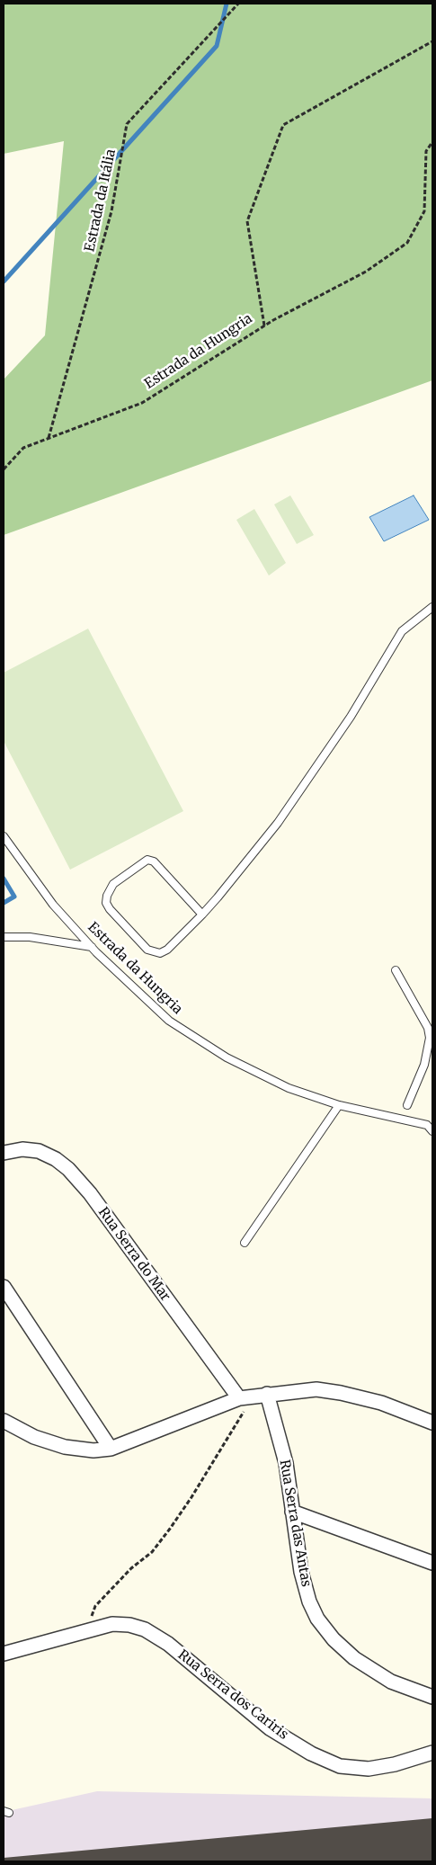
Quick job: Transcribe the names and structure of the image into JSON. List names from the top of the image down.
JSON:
{
  "streets": {
    "street": ["Rua Serra do Mar", "Rua Serra das Antas", "Rua Serra dos Cariris"],
    "lane": ["Estrada da Hungria"],
    "path": ["Estrada da Itália"]
  },
  "crossings": [
    ["Estrada da Itália", "Estrada da Hungria"]
  ]
}
